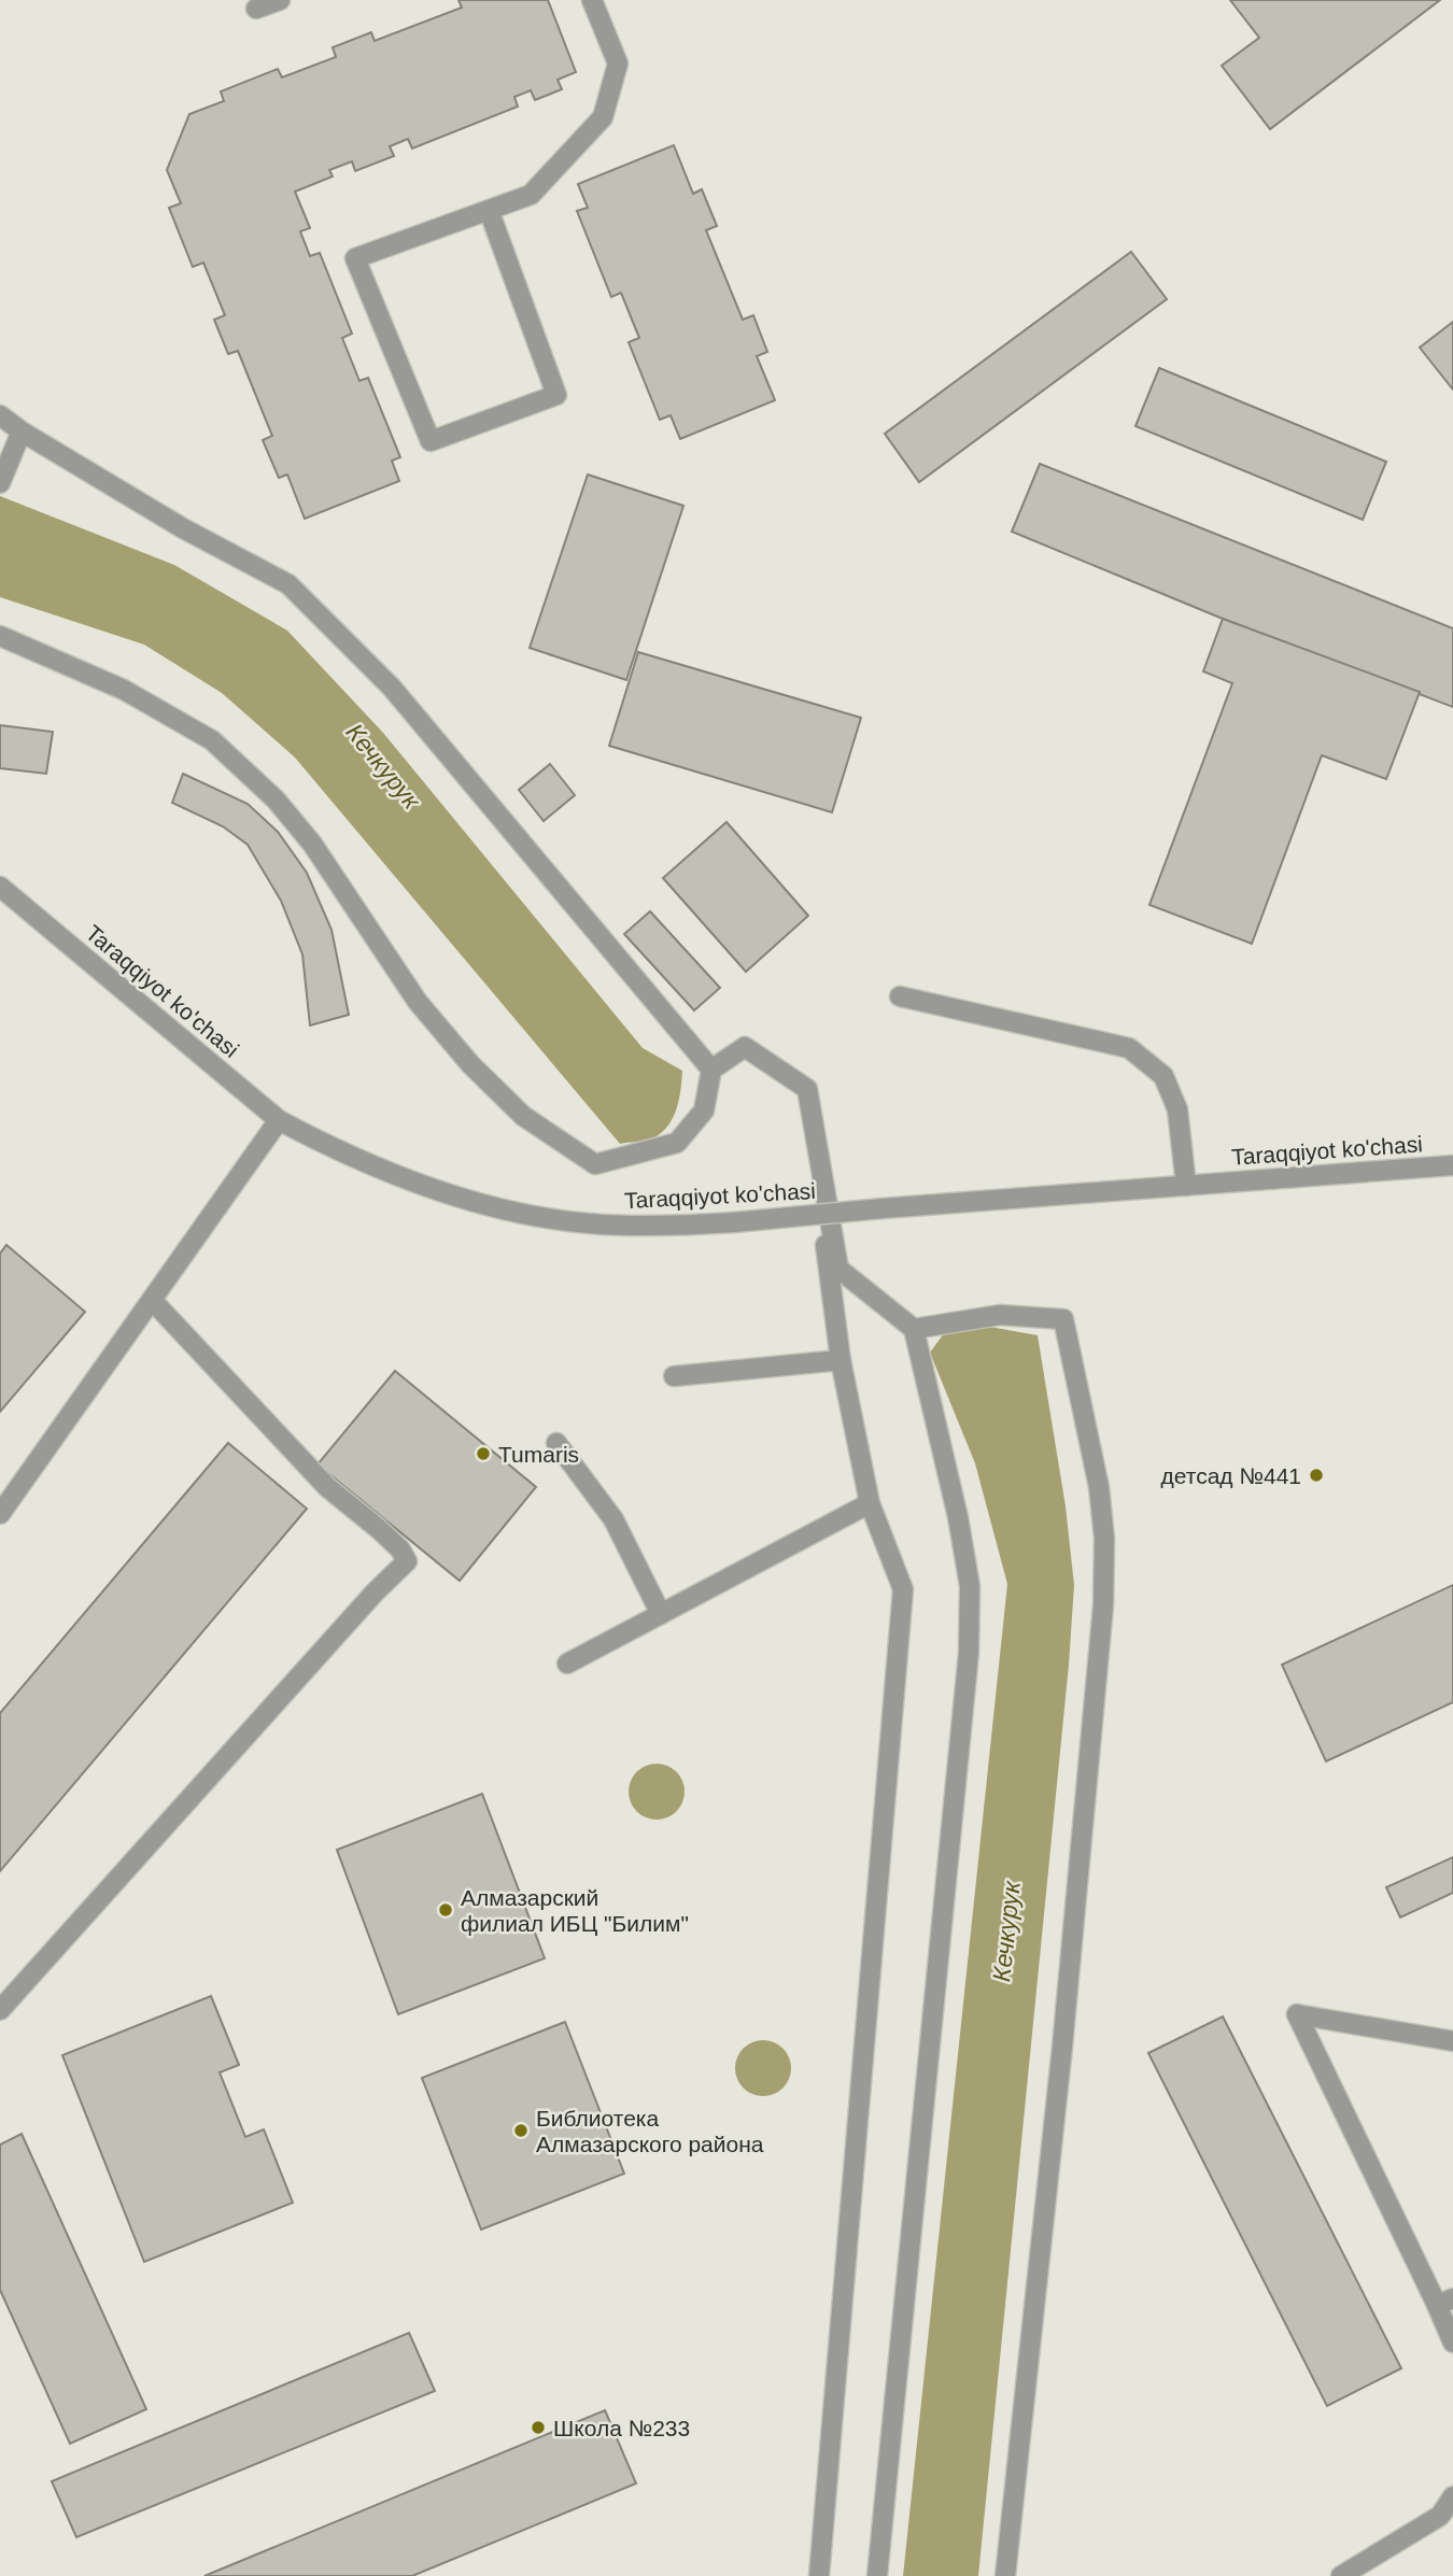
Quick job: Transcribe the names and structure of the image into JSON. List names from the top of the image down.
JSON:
{
  "streets": {
    "street": ["Taraqqiyot ko'chasi"]
  },
  "water": ["Кечкурук"],
  "places": [
    "Tumaris",
    "детсад №441",
    "Алмазарский филиал ИБЦ \"Билим\"",
    "Библиотека Алмазарского района",
    "Школа №233"
  ]
}
